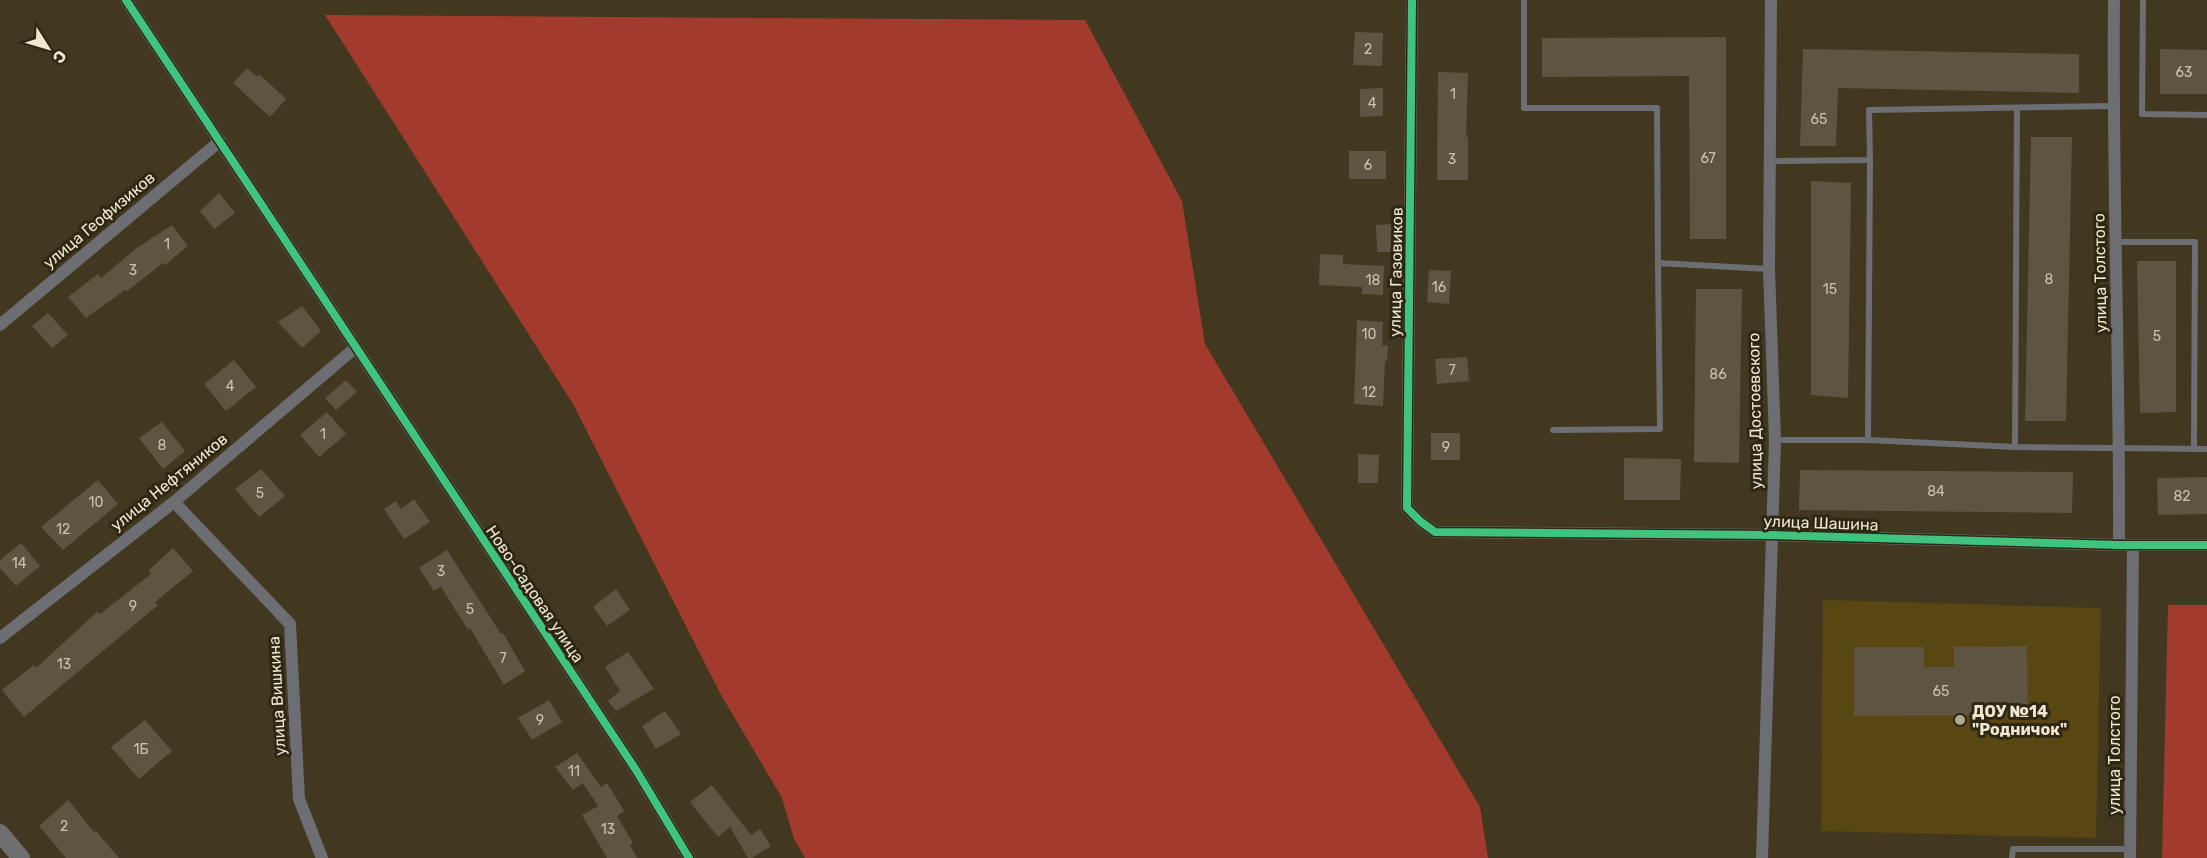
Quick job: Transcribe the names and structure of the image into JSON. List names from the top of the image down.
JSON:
{
  "streets": {
    "street": [
      "улица Геофизиков",
      "улица Газовиков",
      "улица Толстого",
      "улица Достоевского",
      "улица Нефтяников",
      "улица Шашина",
      "Ново-Садовая улица",
      "улица Вишкина"
    ]
  },
  "crossings": [
    ["улица Геофизиков", "Ново-Садовая улица"],
    ["улица Газовиков", "улица Шашина"],
    ["улица Толстого", "улица Шашина"],
    ["улица Достоевского", "улица Шашина"],
    ["улица Нефтяников", "Ново-Садовая улица"],
    ["улица Нефтяников", "улица Вишкина"]
  ],
  "places": ["ДОУ №14 \"Родничок\""],
  "house_numbers": [
    "2",
    "63",
    "1",
    "4",
    "65",
    "67",
    "3",
    "6",
    "1",
    "3",
    "8",
    "18",
    "16",
    "15",
    "10",
    "5",
    "7",
    "86",
    "4",
    "12",
    "1",
    "8",
    "9",
    "84",
    "5",
    "82",
    "10",
    "12",
    "14",
    "3",
    "9",
    "5",
    "7",
    "13",
    "65",
    "9",
    "1Б",
    "11",
    "2",
    "13"
  ],
  "north": "bottom right"
}
